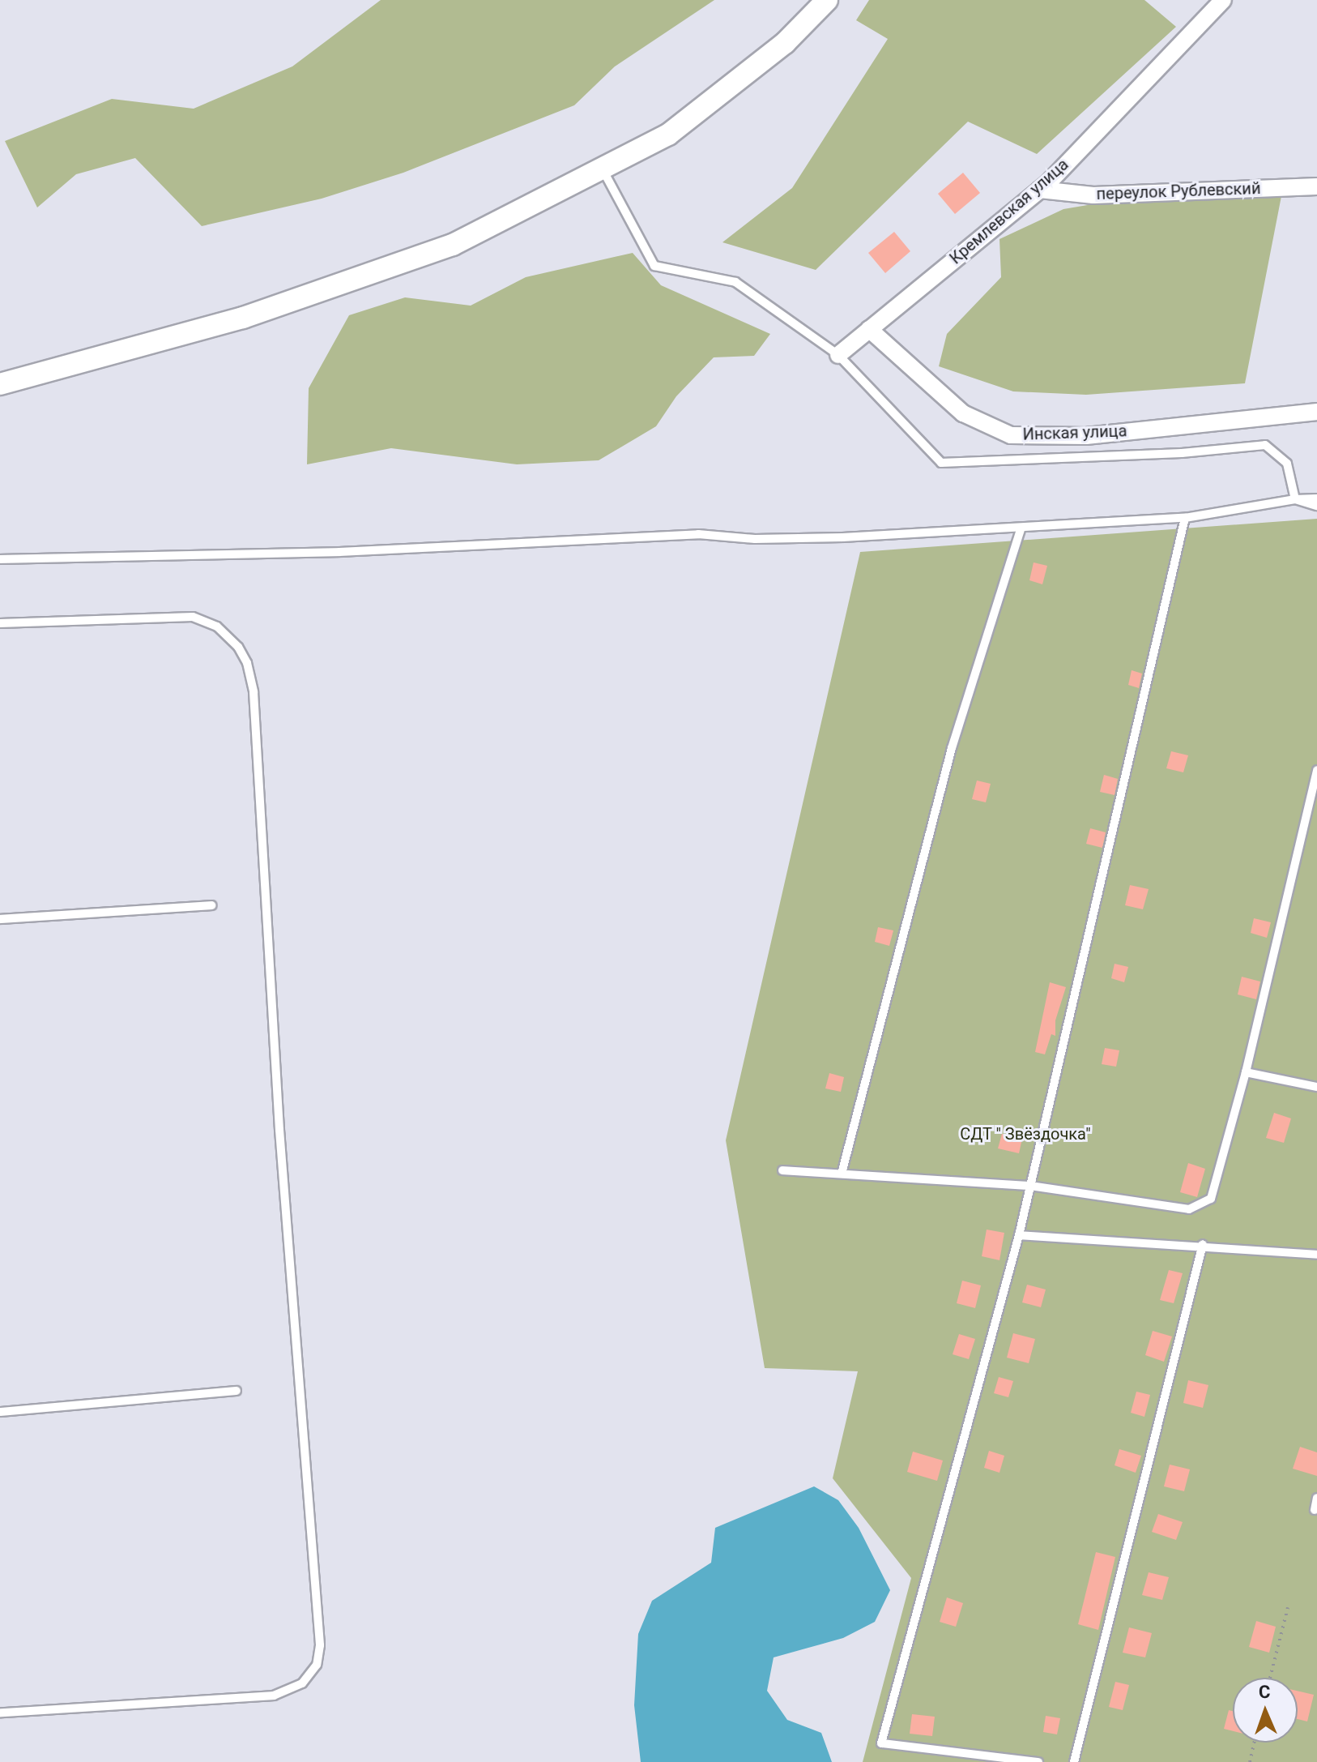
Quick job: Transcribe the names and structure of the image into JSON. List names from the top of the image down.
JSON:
{
  "streets": {
    "street": ["переулок Рублевский", "Кремлевская улица", "Инская улица"]
  },
  "crossings": [
    ["переулок Рублевский", "Кремлевская улица"],
    ["Кремлевская улица", "Инская улица"]
  ],
  "parks": ["СДТ \" Звёздочка\""],
  "north": "top"
}
